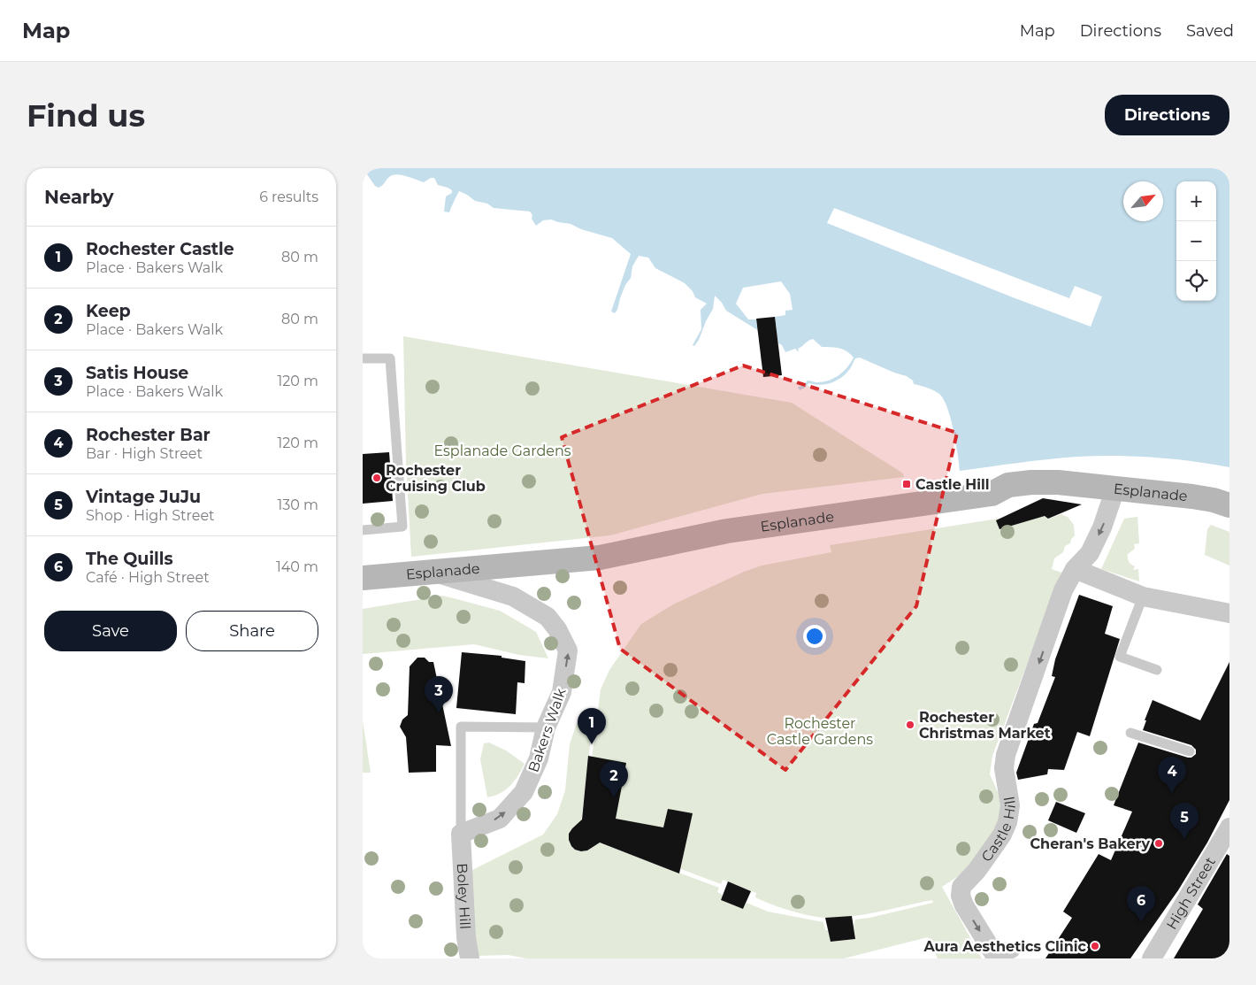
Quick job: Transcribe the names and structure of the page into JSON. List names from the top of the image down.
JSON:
{
  "streets": {
    "street": [
      "Esplanade",
      "Bakers Walk",
      "Castle Hill",
      "High Street",
      "Boley Hill"
    ]
  },
  "crossings": [
    ["Esplanade", "Bakers Walk"],
    ["Esplanade", "Castle Hill"],
    ["Bakers Walk", "Boley Hill"]
  ],
  "one_way": ["Castle Hill"],
  "parks": ["Esplanade Gardens", "Rochester Castle Gardens"],
  "places": {
    "other": [
      "Rochester Cruising Club",
      "Rochester Christmas Market",
      "Cheran's Bakery",
      "Aura Aesthetics Clinic"
    ],
    "transit": ["Castle Hill"]
  },
  "north": "top right",
  "page": {
    "header": "Map",
    "nav": ["Map", "Directions", "Saved"],
    "buttons": [
      "Directions",
      ["Save", "Share"]
    ],
    "title": "Find us",
    "heading": ["Nearby", "6 results"],
    "map_buttons": ["+", "−"],
    "list": [
      {
        "mark": "1",
        "name": "Rochester Castle",
        "note": "Place · Bakers Walk",
        "value": "80 m"
      },
      {
        "mark": "2",
        "name": "Keep",
        "note": "Place · Bakers Walk",
        "value": "80 m"
      },
      {
        "mark": "3",
        "name": "Satis House",
        "note": "Place · Bakers Walk",
        "value": "120 m"
      },
      {
        "mark": "4",
        "name": "Rochester Bar",
        "note": "Bar · High Street",
        "value": "120 m"
      },
      {
        "mark": "5",
        "name": "Vintage JuJu",
        "note": "Shop · High Street",
        "value": "130 m"
      },
      {
        "mark": "6",
        "name": "The Quills",
        "note": "Café · High Street",
        "value": "140 m"
      }
    ],
    "pins": [
      "3",
      "1",
      "4",
      "2",
      "5",
      "6"
    ]
  }
}
